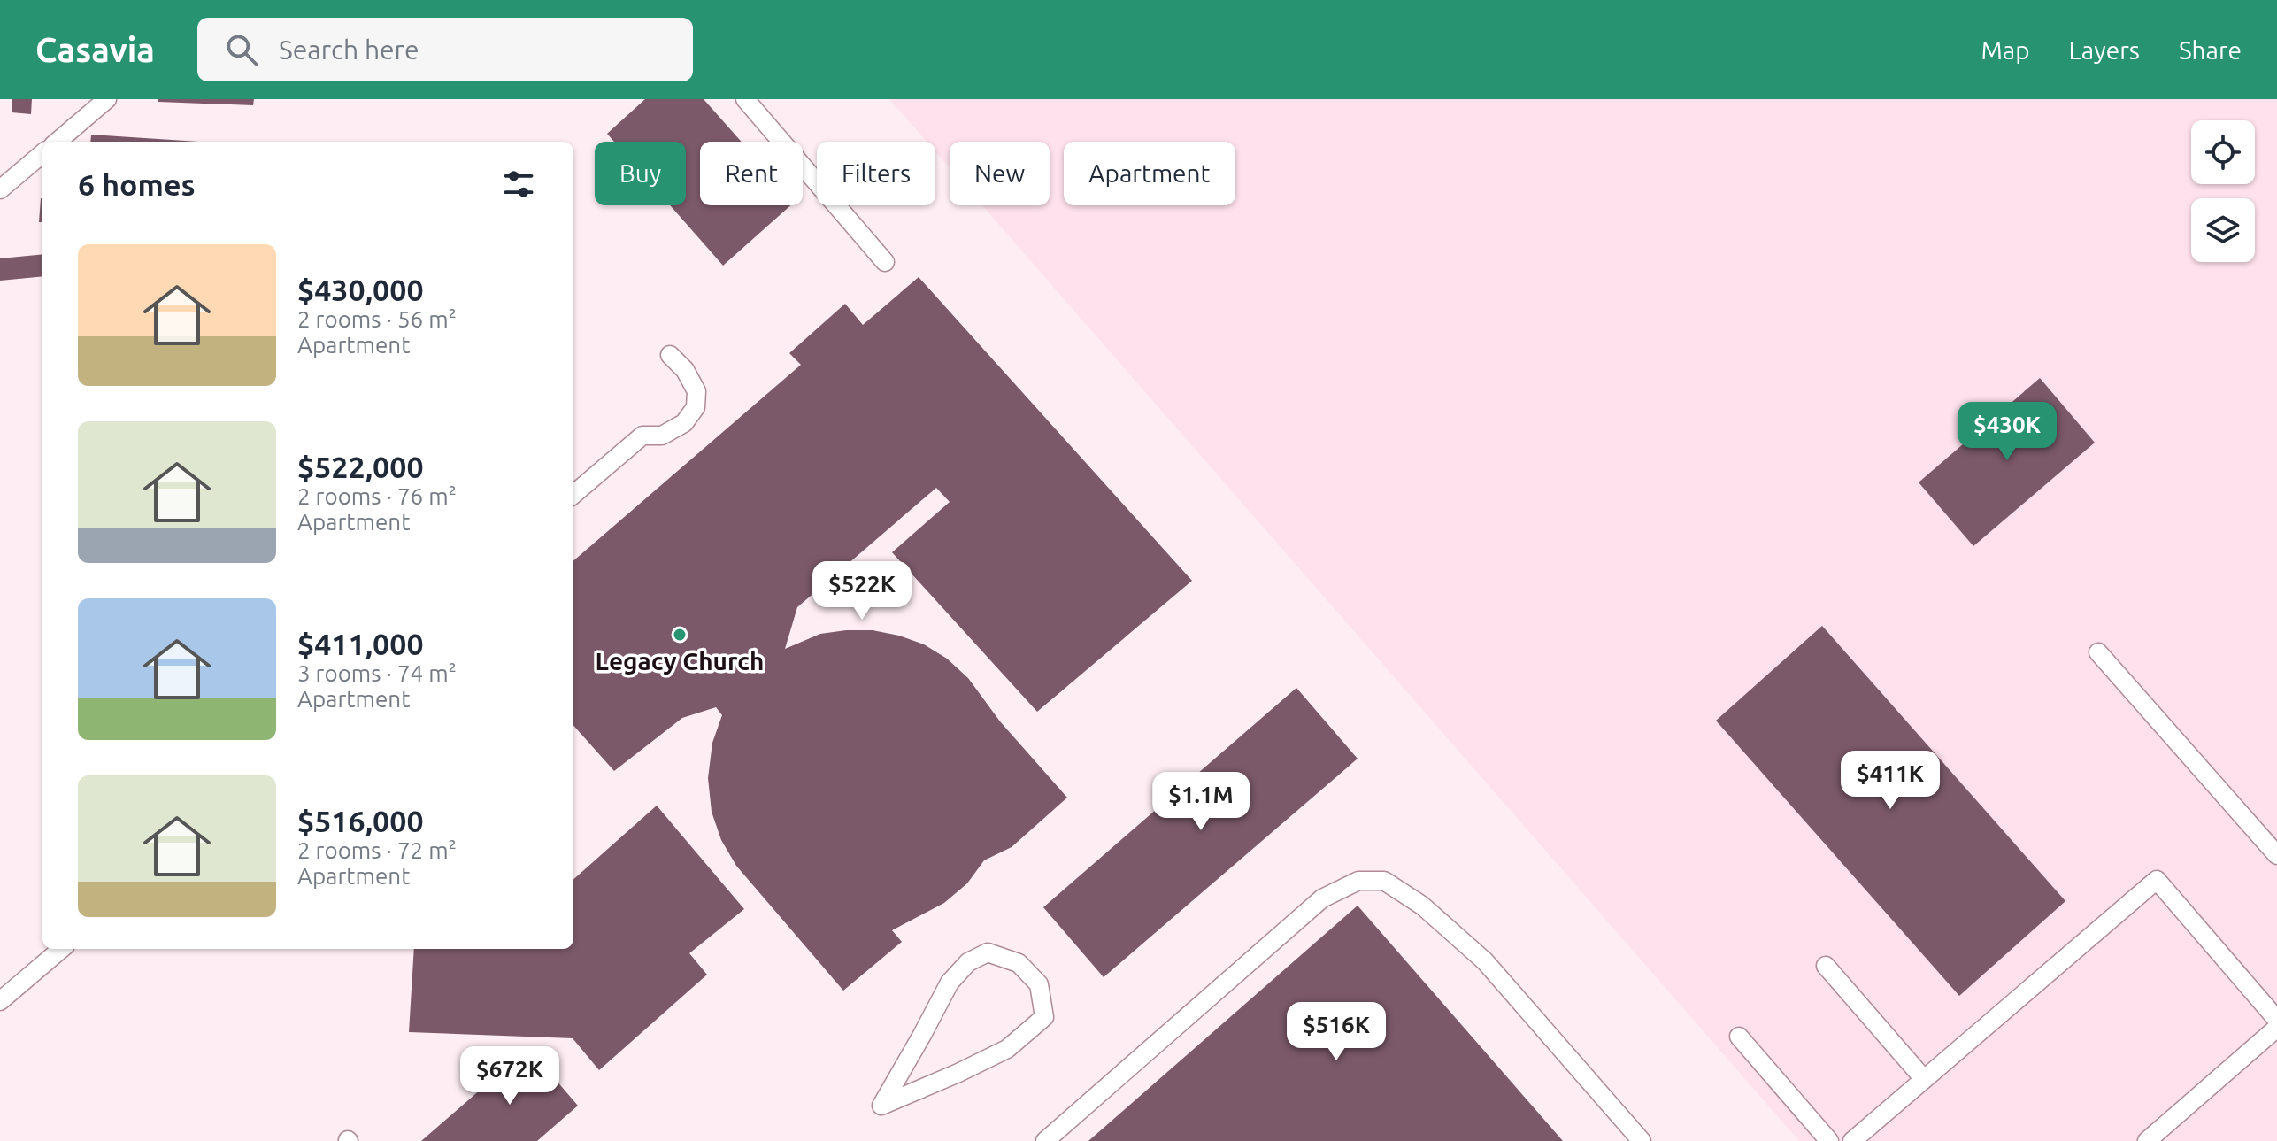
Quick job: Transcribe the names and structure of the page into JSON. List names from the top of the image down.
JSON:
{
  "places": ["Legacy Church"],
  "page": {
    "header": "Casavia",
    "search": "Search here",
    "nav": ["Map", "Layers", "Share"],
    "chip": [
      "Buy",
      "Rent",
      "Filters",
      "New",
      "Apartment"
    ],
    "heading": "6 homes",
    "list": [
      {
        "name": "$430,000",
        "note": "2 rooms · 56 m² · Apartment"
      },
      {
        "name": "$522,000",
        "note": "2 rooms · 76 m² · Apartment"
      },
      {
        "name": "$411,000",
        "note": "3 rooms · 74 m² · Apartment"
      },
      {
        "name": "$516,000",
        "note": "2 rooms · 72 m² · Apartment"
      }
    ],
    "price": [
      "$430K",
      "$522K",
      "$411K",
      "$1.1M",
      "$516K",
      "$672K"
    ]
  }
}
